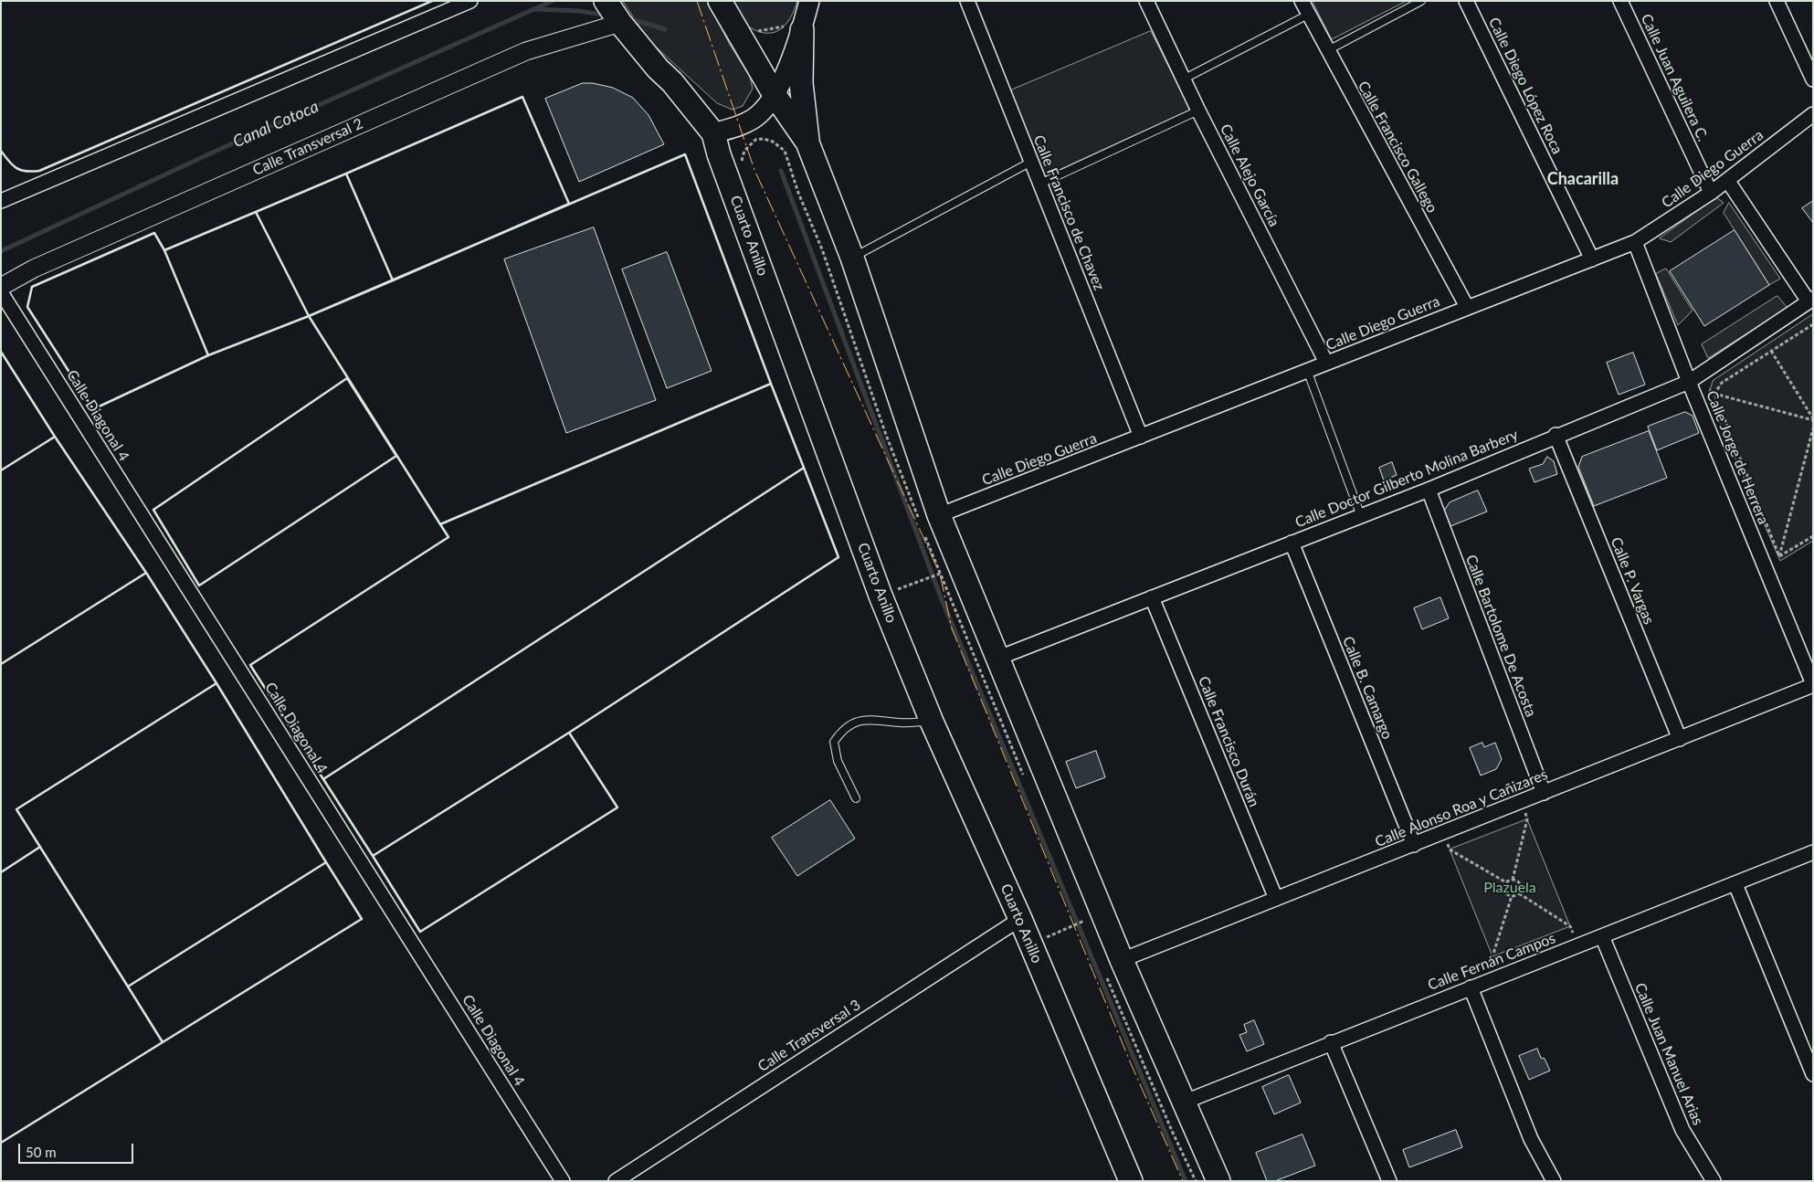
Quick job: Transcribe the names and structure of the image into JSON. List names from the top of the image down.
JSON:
{
  "streets": {
    "highway": ["Cuarto Anillo"],
    "street": [
      "Calle Juan Aguilera C.",
      "Calle Diego López Roca",
      "Calle Transversal 2",
      "Calle Francisco Gallego",
      "Calle Diego Guerra",
      "Calle Alejo García",
      "Calle Francisco de Chavez",
      "Calle Diagonal 4",
      "Calle Jorge de Herrera",
      "Calle Doctor Gilberto Molina Barbery",
      "Calle P. Vargas",
      "Calle Bartolome De Acosta",
      "Calle B. Camargo",
      "Calle Francisco Durán",
      "Calle Alonso Roa y Cañizares",
      "Calle Fernán Campos",
      "Calle Transversal 3",
      "Calle Juan Manuel Arias"
    ]
  },
  "crossings": [
    ["Calle Juan Aguilera C.", "Calle Diego Guerra"],
    ["Calle Diego López Roca", "Calle Diego Guerra"],
    ["Calle Transversal 2", "Cuarto Anillo"],
    ["Calle Francisco Gallego", "Calle Diego Guerra"],
    ["Calle Diego Guerra", "Calle Alejo García"],
    ["Calle Diego Guerra", "Calle Francisco de Chavez"],
    ["Calle Diego Guerra", "Calle Jorge de Herrera"],
    ["Cuarto Anillo", "Calle Transversal 3"],
    ["Calle Jorge de Herrera", "Calle Doctor Gilberto Molina Barbery"],
    ["Calle Jorge de Herrera", "Calle Alonso Roa y Cañizares"],
    ["Calle Doctor Gilberto Molina Barbery", "Calle P. Vargas"],
    ["Calle Doctor Gilberto Molina Barbery", "Calle Bartolome De Acosta"],
    ["Calle Doctor Gilberto Molina Barbery", "Calle B. Camargo"],
    ["Calle Doctor Gilberto Molina Barbery", "Calle Francisco Durán"],
    ["Calle P. Vargas", "Calle Alonso Roa y Cañizares"],
    ["Calle Bartolome De Acosta", "Calle Alonso Roa y Cañizares"],
    ["Calle B. Camargo", "Calle Alonso Roa y Cañizares"],
    ["Calle Francisco Durán", "Calle Alonso Roa y Cañizares"],
    ["Calle Fernán Campos", "Calle Juan Manuel Arias"]
  ],
  "districts": ["Chacarilla"],
  "water": ["Canal Cotoca"],
  "parks": ["Plazuela"],
  "scale_bar": "50 m"
}
